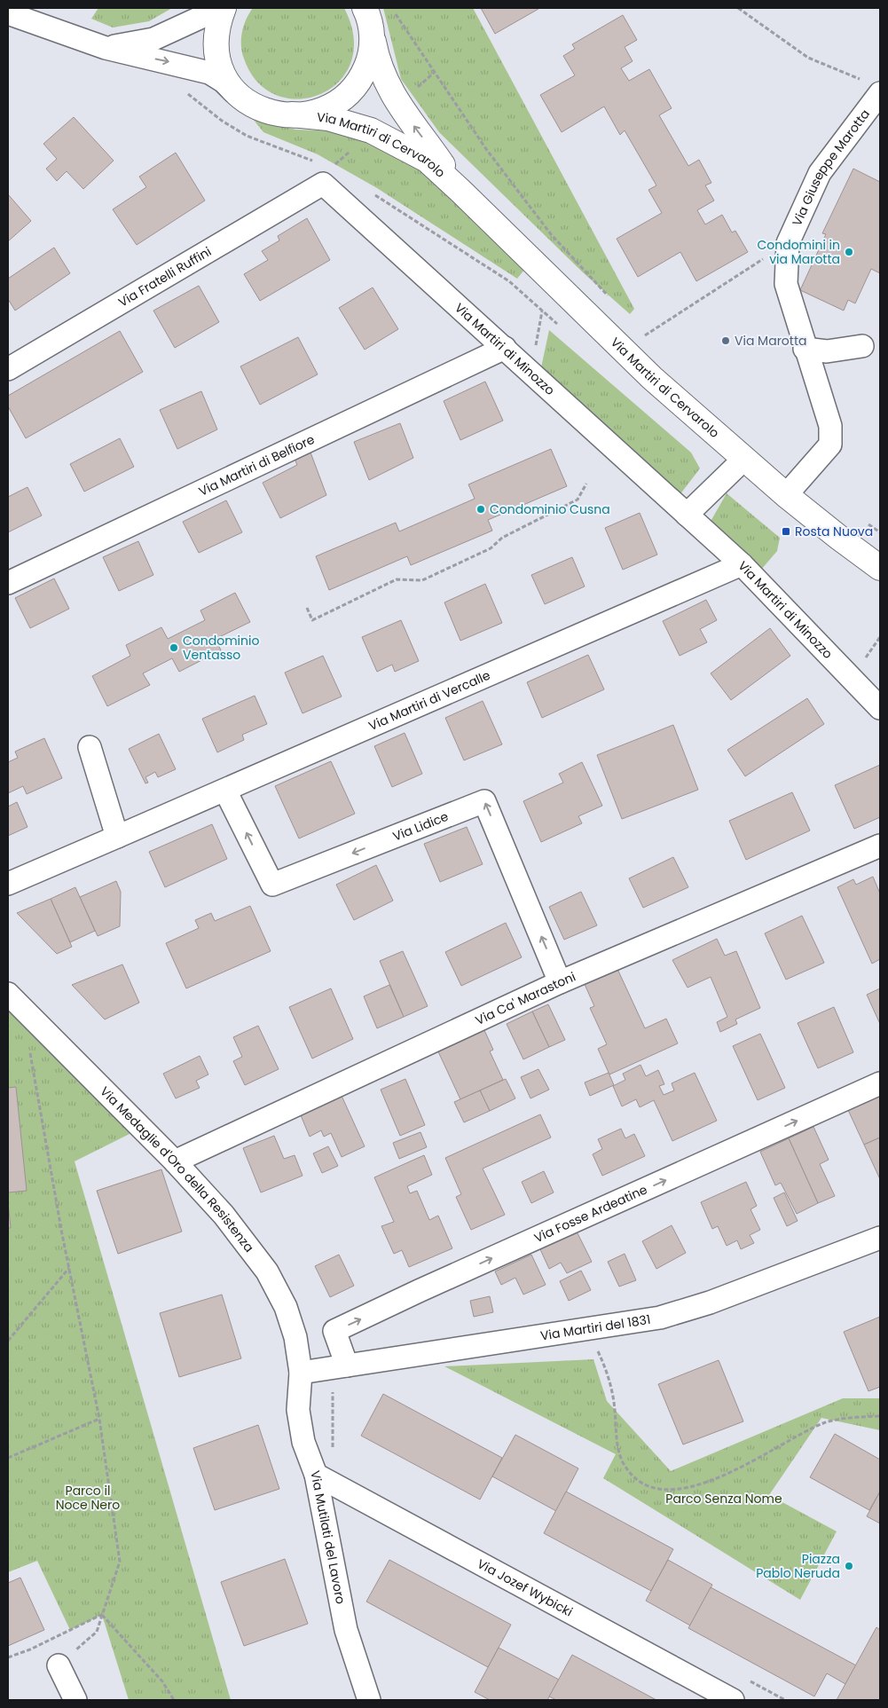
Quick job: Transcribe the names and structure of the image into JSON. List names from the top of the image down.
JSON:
{
  "streets": {
    "street": [
      "Via Martiri di Cervarolo",
      "Via Giuseppe Marotta",
      "Via Fratelli Ruffini",
      "Via Martiri di Minozzo",
      "Via Martiri di Belfiore",
      "Via Martiri di Vercalle",
      "Via Lidice",
      "Via Ca' Marastoni",
      "Via Medaglie d'Oro della Resistenza",
      "Via Fosse Ardeatine",
      "Via Martiri del 1831",
      "Via Mutilati del Lavoro",
      "Via Jozef Wybicki"
    ]
  },
  "crossings": [
    ["Via Martiri di Cervarolo", "Via Giuseppe Marotta"],
    ["Via Fratelli Ruffini", "Via Martiri di Minozzo"],
    ["Via Martiri di Minozzo", "Via Martiri di Belfiore"],
    ["Via Martiri di Minozzo", "Via Martiri di Vercalle"],
    ["Via Martiri di Vercalle", "Via Lidice"],
    ["Via Lidice", "Via Ca' Marastoni"],
    ["Via Ca' Marastoni", "Via Medaglie d'Oro della Resistenza"],
    ["Via Medaglie d'Oro della Resistenza", "Via Martiri del 1831"],
    ["Via Medaglie d'Oro della Resistenza", "Via Mutilati del Lavoro"],
    ["Via Fosse Ardeatine", "Via Martiri del 1831"],
    ["Via Martiri del 1831", "Via Mutilati del Lavoro"],
    ["Via Mutilati del Lavoro", "Via Jozef Wybicki"]
  ],
  "one_way": ["Via Fosse Ardeatine"],
  "parks": ["Parco il Noce Nero", "Parco Senza Nome"],
  "places": {
    "other": [
      "Condomini in via Marotta",
      "Via Marotta",
      "Condominio Cusna",
      "Condominio Ventasso",
      "Piazza Pablo Neruda"
    ],
    "transit": ["Rosta Nuova"]
  }
}
